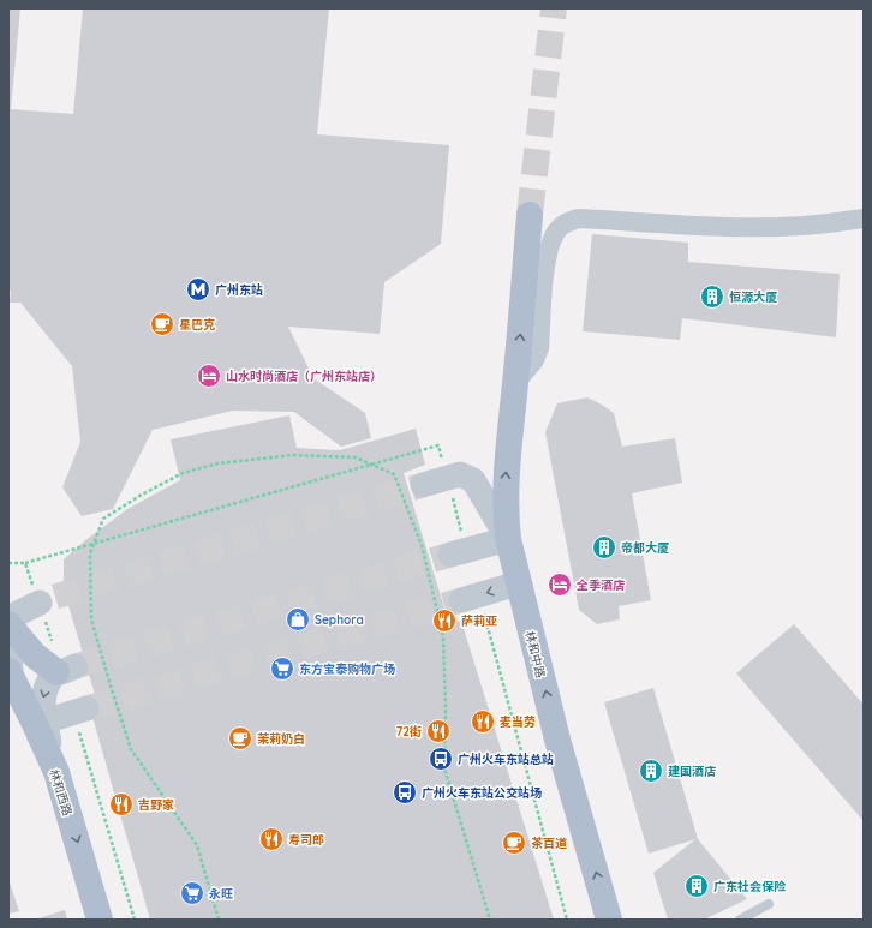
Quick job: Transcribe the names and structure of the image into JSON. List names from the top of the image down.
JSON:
{
  "streets": {
    "main road": ["林和中路", "林和西路"]
  },
  "one_way": ["林和中路", "林和西路"],
  "places": {
    "metro station": ["广州东站"],
    "building": [
      "恒源大厦",
      "帝都大厦",
      "建国酒店",
      "广东社会保险"
    ],
    "cafe": ["星巴克", "茉莉奶白", "茶百道"],
    "hotel": ["山水时尚酒店（广州东站店）", "全季酒店"],
    "shop": ["Sephora"],
    "restaurant": [
      "萨莉亚",
      "麦当劳",
      "72街",
      "吉野家",
      "寿司郎"
    ],
    "supermarket": ["东方宝泰购物广场", "永旺"],
    "bus stop": ["广州火车东站总站", "广州火车东站公交站场"]
  }
}
